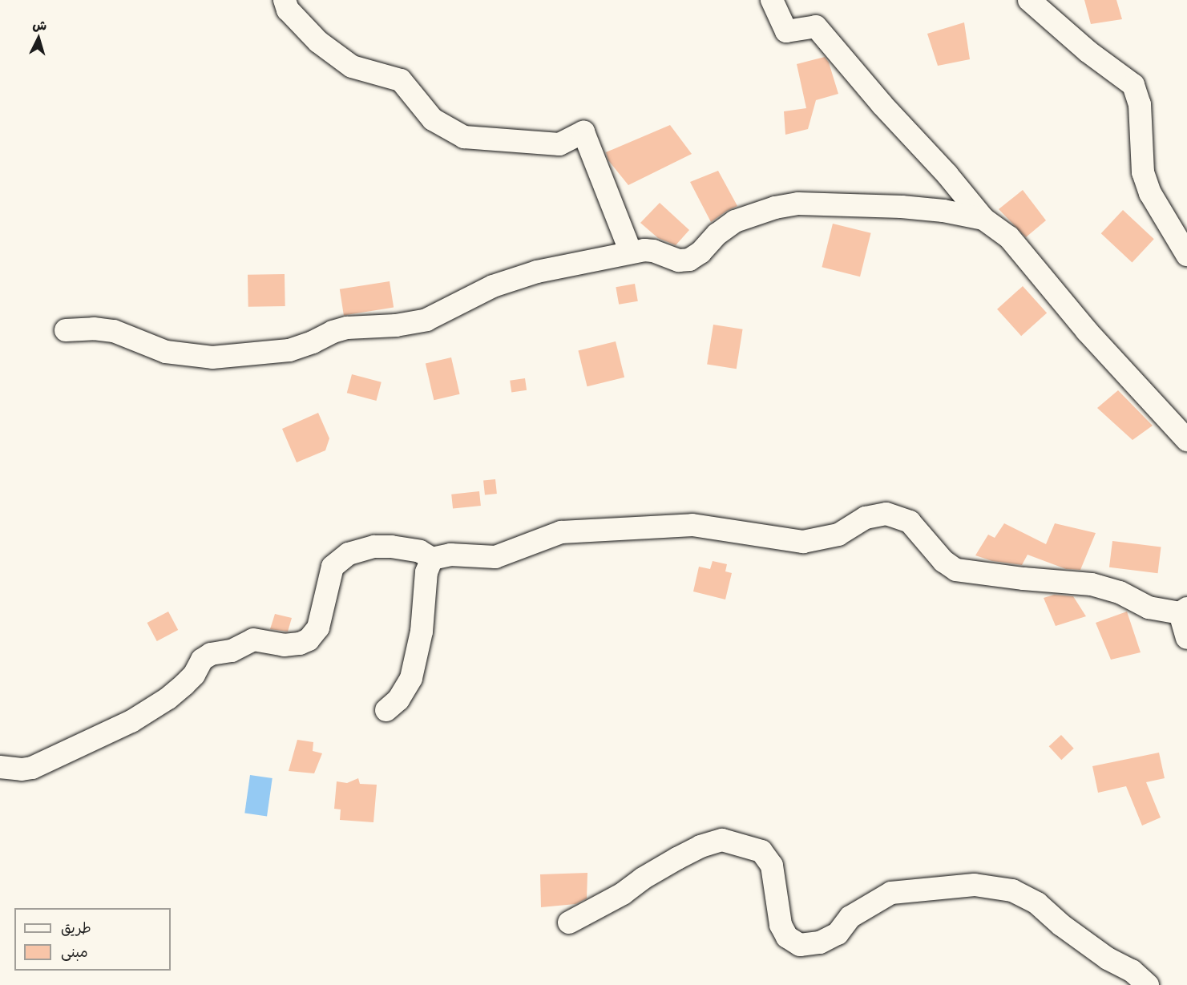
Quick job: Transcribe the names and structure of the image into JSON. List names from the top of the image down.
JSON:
{
  "legend": ["طريق", "مبنى"],
  "north": "top"
}
